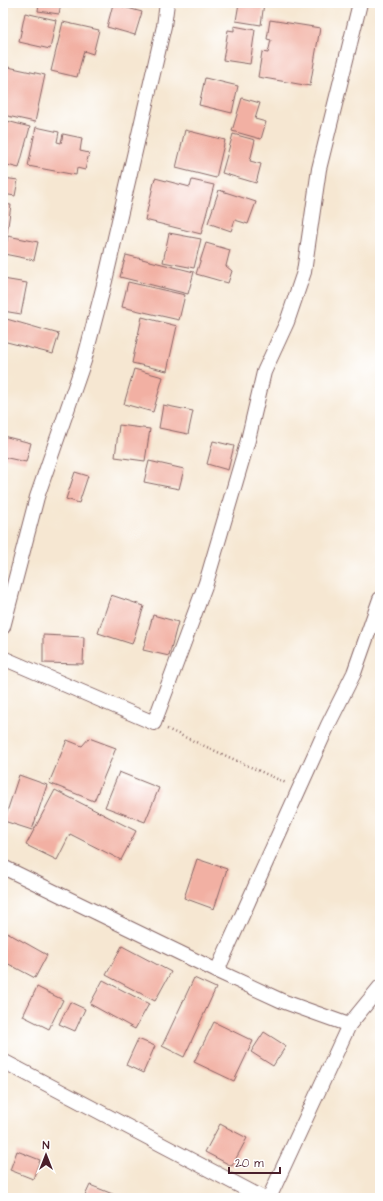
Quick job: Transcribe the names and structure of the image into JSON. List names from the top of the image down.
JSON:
{
  "scale_bar": "20 m",
  "north": "top"
}
